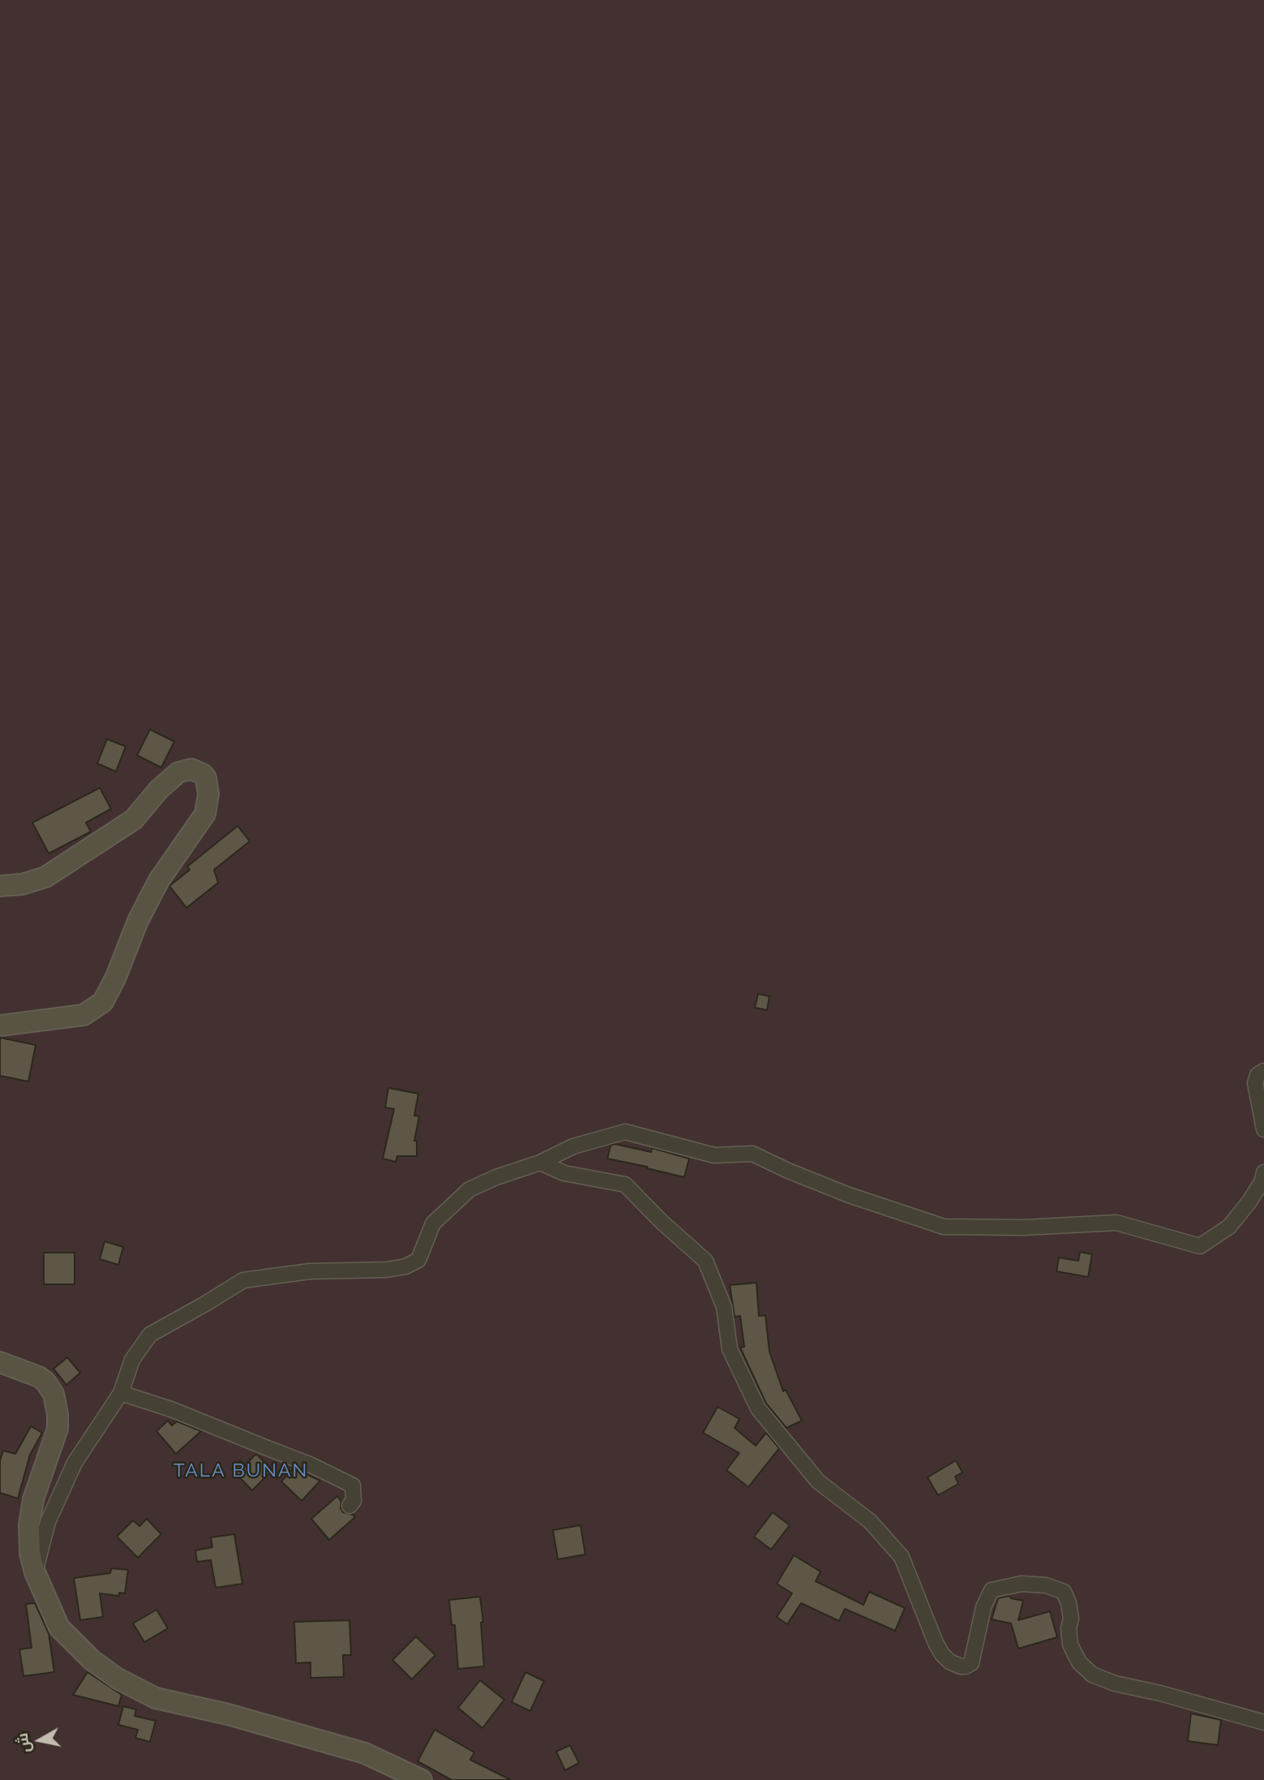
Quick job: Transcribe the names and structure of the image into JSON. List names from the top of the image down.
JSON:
{
  "districts": ["TALA BUNAN"],
  "north": "left"
}
